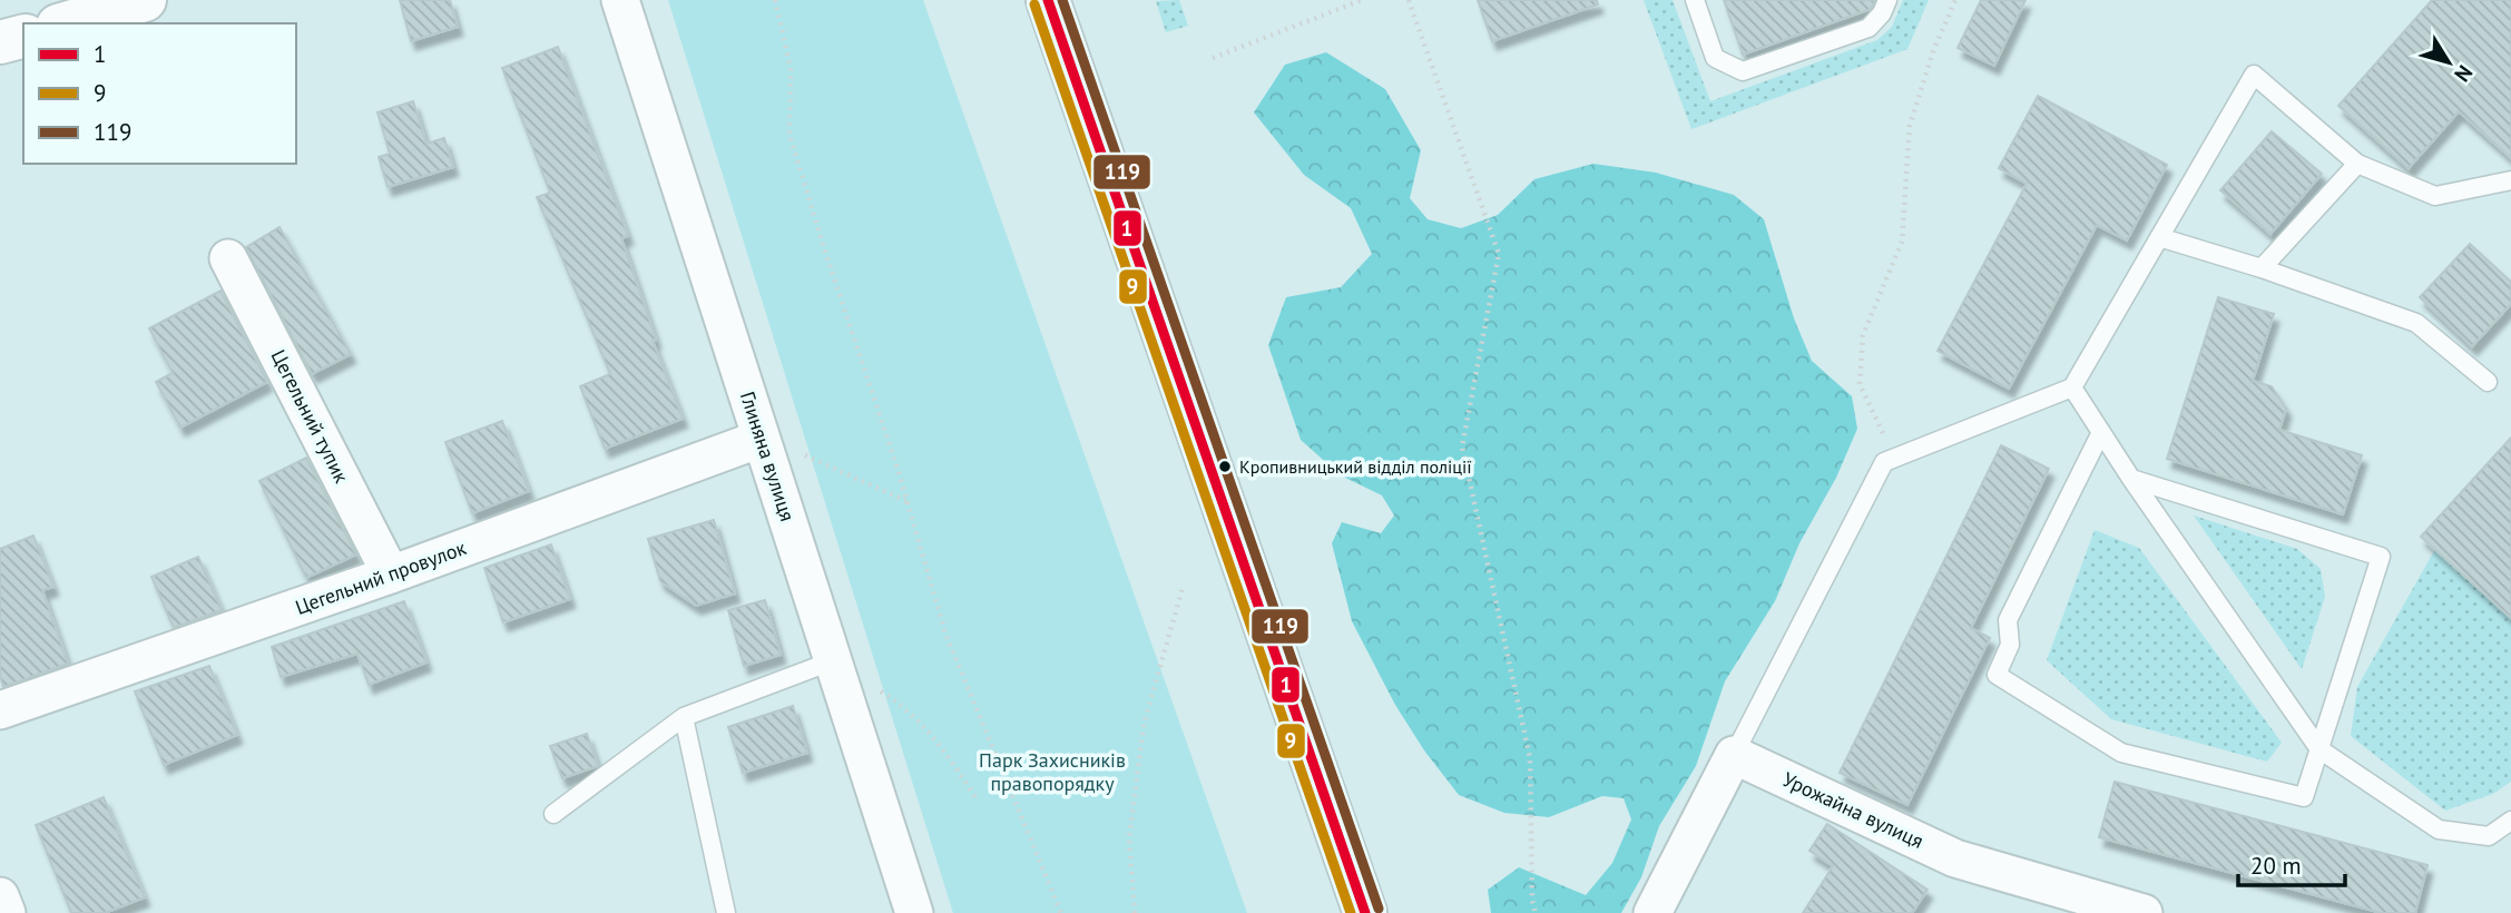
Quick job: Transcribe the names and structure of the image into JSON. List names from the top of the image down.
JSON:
{
  "streets": {
    "street": [
      "Цегельний тупик",
      "Глиняна вулиця",
      "Цегельний провулок",
      "Урожайна вулиця"
    ]
  },
  "crossings": [
    ["Цегельний тупик", "Цегельний провулок"],
    ["Глиняна вулиця", "Цегельний провулок"]
  ],
  "parks": ["Парк Захисників правопорядку"],
  "places": ["Кропивницький відділ поліції"],
  "lines": ["transit line 1", "transit line 119", "transit line 9"],
  "legend": ["1", "9", "119"],
  "scale_bar": "20 m",
  "north": "bottom right"
}
